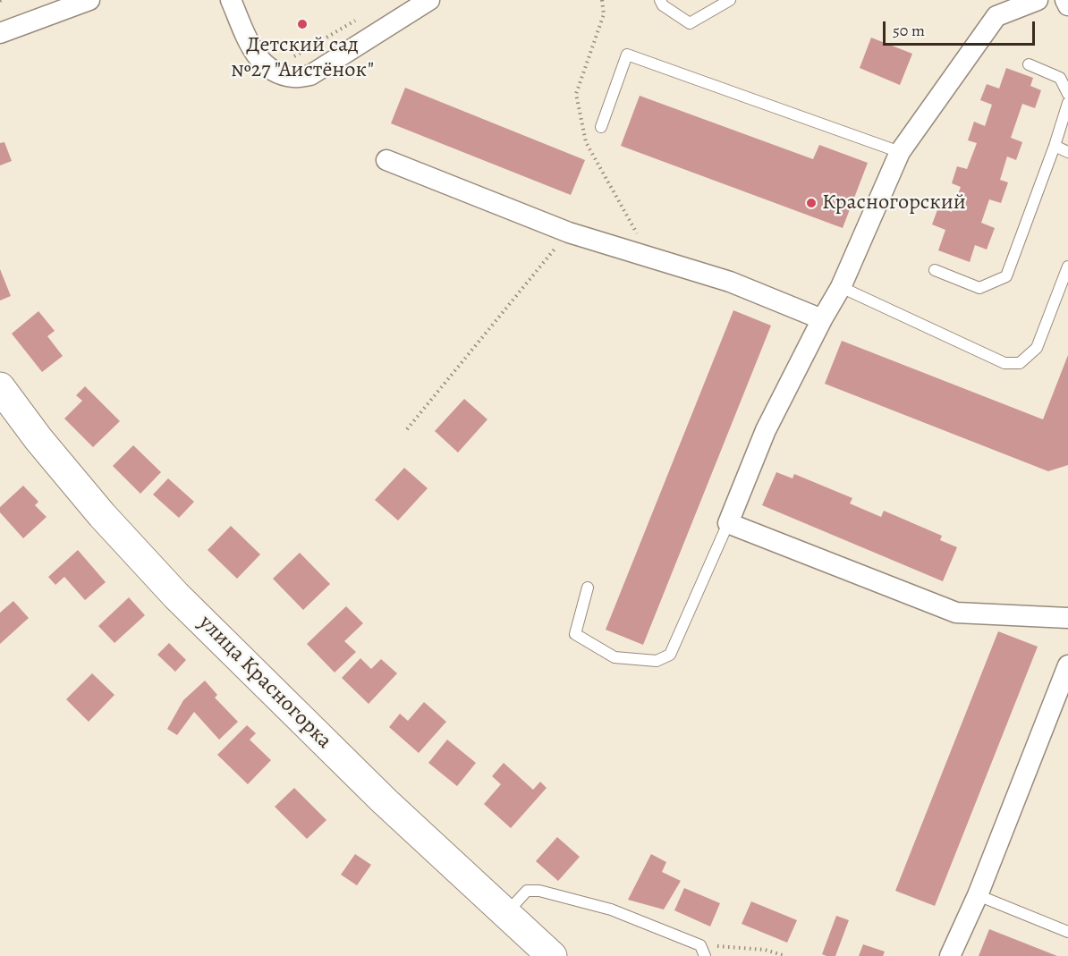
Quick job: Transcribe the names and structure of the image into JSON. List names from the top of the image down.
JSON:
{
  "streets": {
    "main road": ["улица Красногорка"]
  },
  "places": ["Детский сад №27 \"Аистёнок\"", "Красногорский"],
  "scale_bar": "50 m"
}
